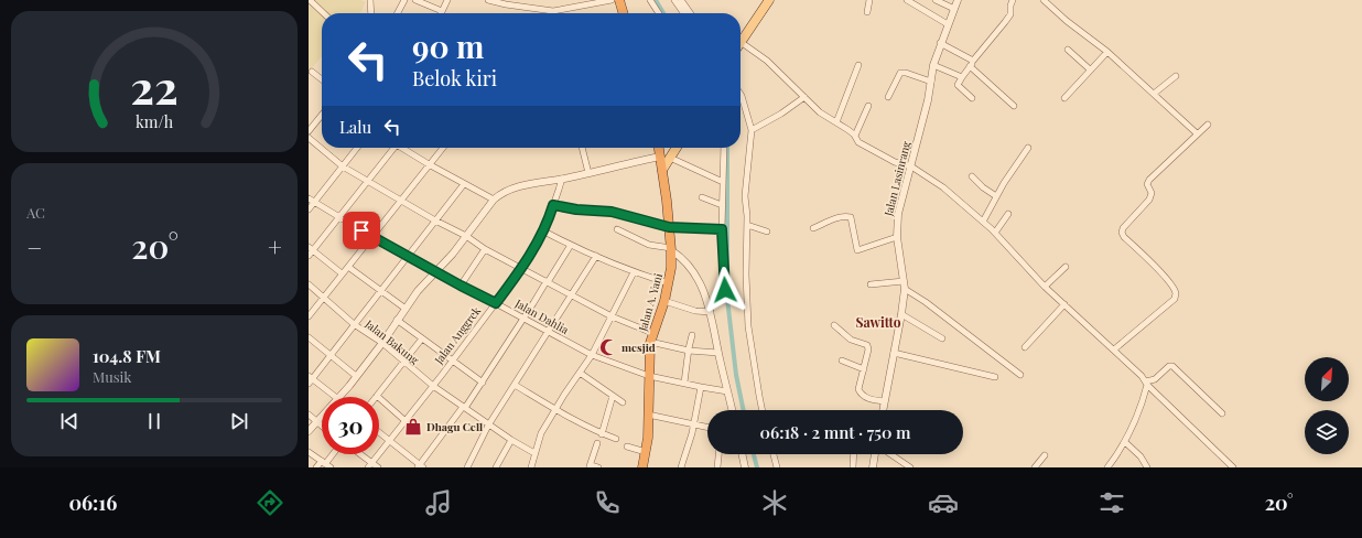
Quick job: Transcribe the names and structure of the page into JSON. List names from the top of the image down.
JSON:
{
  "streets": {
    "highway": ["Jalan A. Yani"],
    "street": [
      "Jalan Lasinrang",
      "Jalan Dahlia",
      "Jalan Anggrek",
      "Jalan Bakung"
    ]
  },
  "crossings": [
    ["Jalan A. Yani", "Jalan Dahlia"],
    ["Jalan Dahlia", "Jalan Anggrek"],
    ["Jalan Anggrek", "Jalan Bakung"]
  ],
  "districts": ["Sawitto"],
  "places": {
    "mosque": ["mesjid"],
    "shop": ["Dhagu Cell"]
  },
  "north": "top right",
  "page": {
    "turn": ["90 m", "Belok kiri"],
    "then": "Lalu",
    "tile": "AC",
    "heat": ["−", "20°", "+"],
    "song": ["104.8 FM", "Musik"],
    "limit": "30",
    "trip": "06:18 · 2 mnt · 750 m",
    "tabs": ["06:16", "20°"],
    "gauge": ["22", "km/h"]
  }
}
